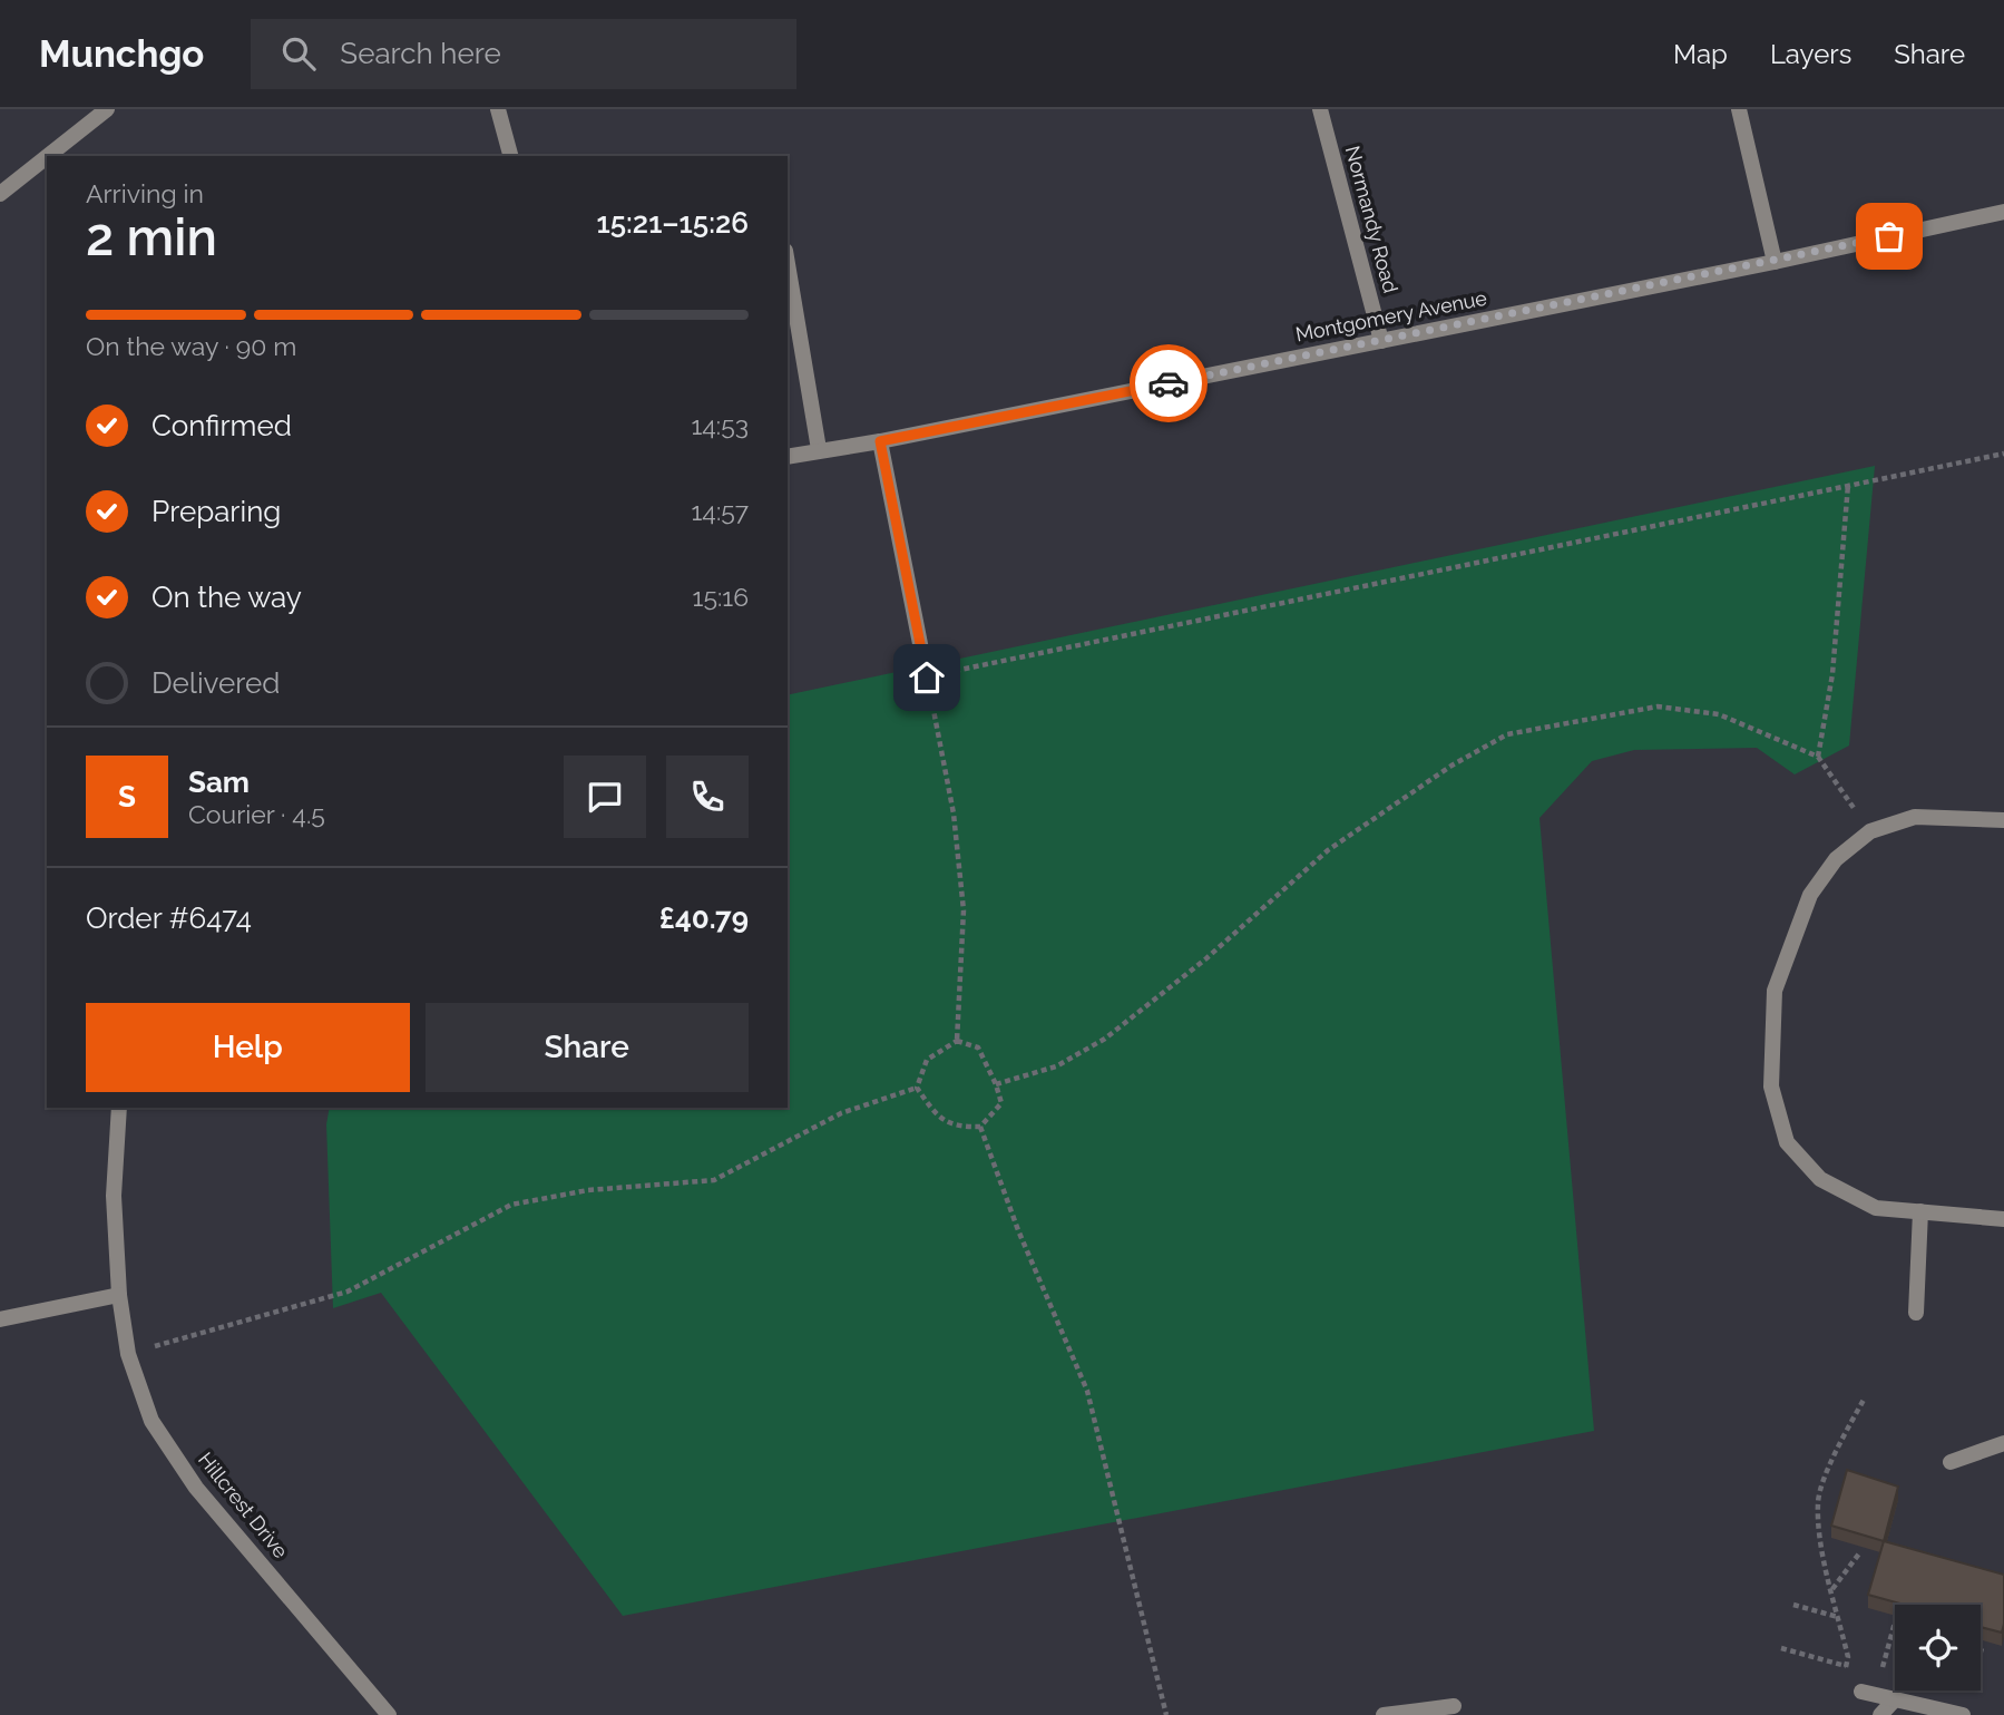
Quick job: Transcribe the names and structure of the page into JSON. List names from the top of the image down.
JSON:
{
  "streets": {
    "street": ["Normandy Road", "Montgomery Avenue", "Hillcrest Drive"]
  },
  "crossings": [
    ["Normandy Road", "Montgomery Avenue"]
  ],
  "page": {
    "header": "Munchgo",
    "search": "Search here",
    "nav": ["Map", "Layers", "Share"],
    "heading": ["2 min", "Arriving in", "15:21–15:26"],
    "panel": [
      "Sam",
      "Courier · 4.5",
      "Order #6474",
      "£40.79"
    ],
    "bar": "On the way · 90 m",
    "list": [
      ["Confirmed", "14:53"],
      ["Preparing", "14:57"],
      ["On the way", "15:16"],
      "Delivered"
    ],
    "round": "S",
    "buttons": ["Help", "Share"]
  }
}
